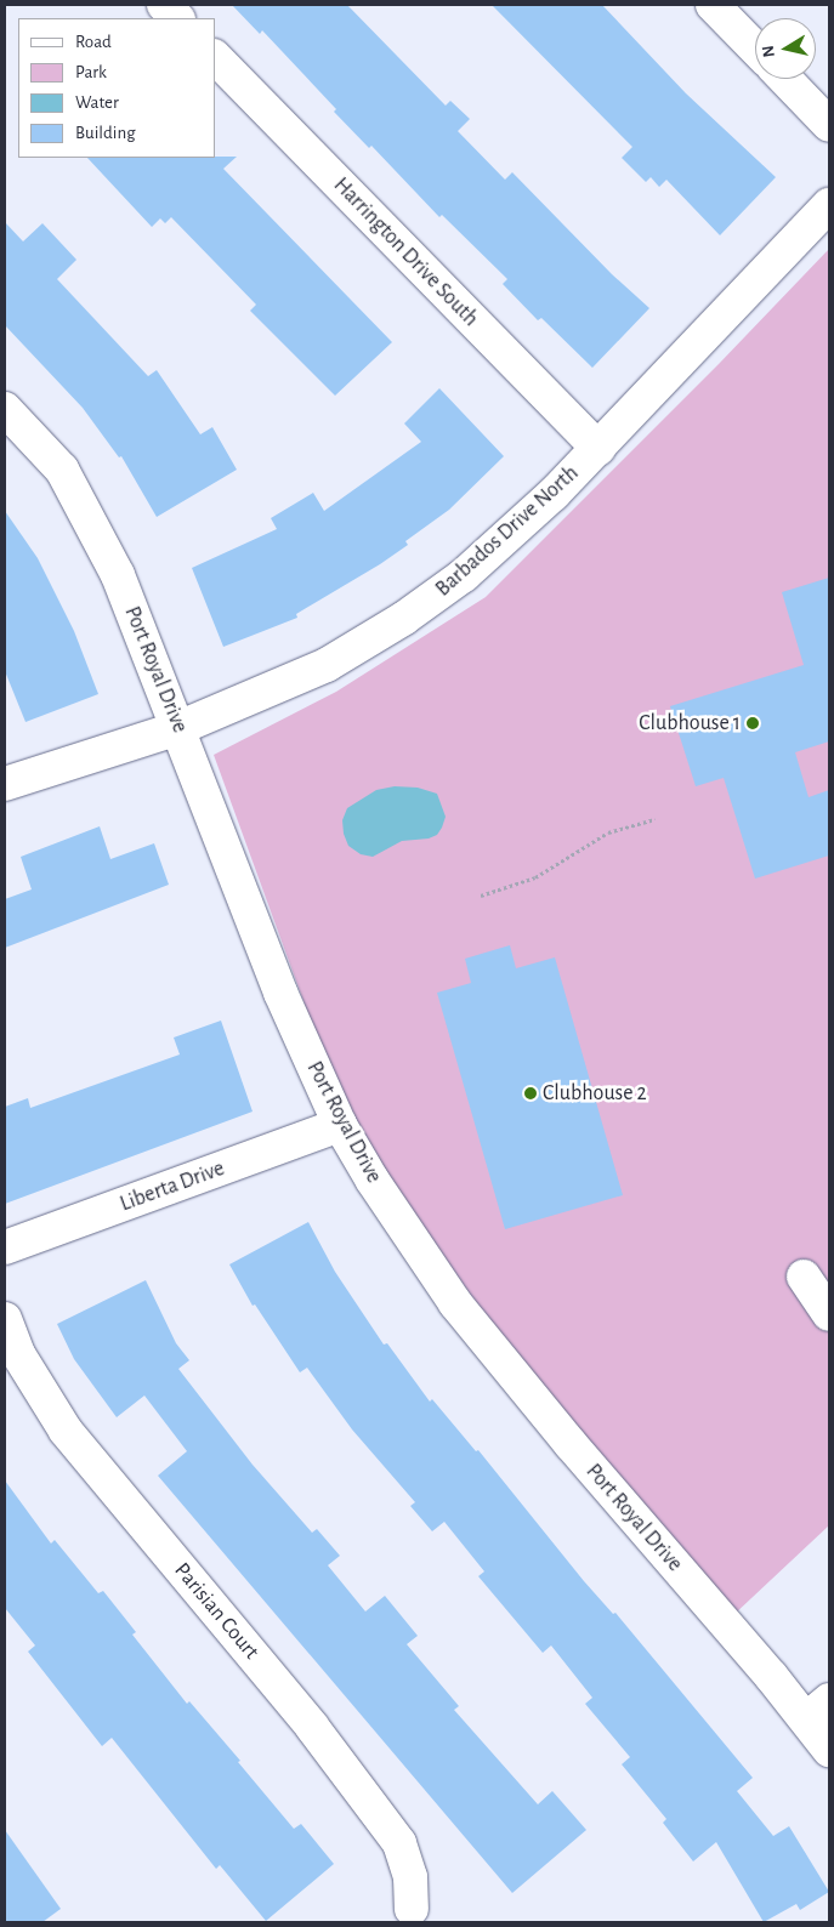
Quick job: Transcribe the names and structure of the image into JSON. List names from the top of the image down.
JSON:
{
  "streets": {
    "street": [
      "Harrington Drive South",
      "Barbados Drive North",
      "Port Royal Drive",
      "Liberta Drive",
      "Parisian Court"
    ]
  },
  "crossings": [
    ["Harrington Drive South", "Barbados Drive North"],
    ["Barbados Drive North", "Port Royal Drive"],
    ["Port Royal Drive", "Liberta Drive"]
  ],
  "places": ["Clubhouse 1", "Clubhouse 2"],
  "legend": [
    "Road",
    "Park",
    "Water",
    "Building"
  ],
  "north": "left"
}
